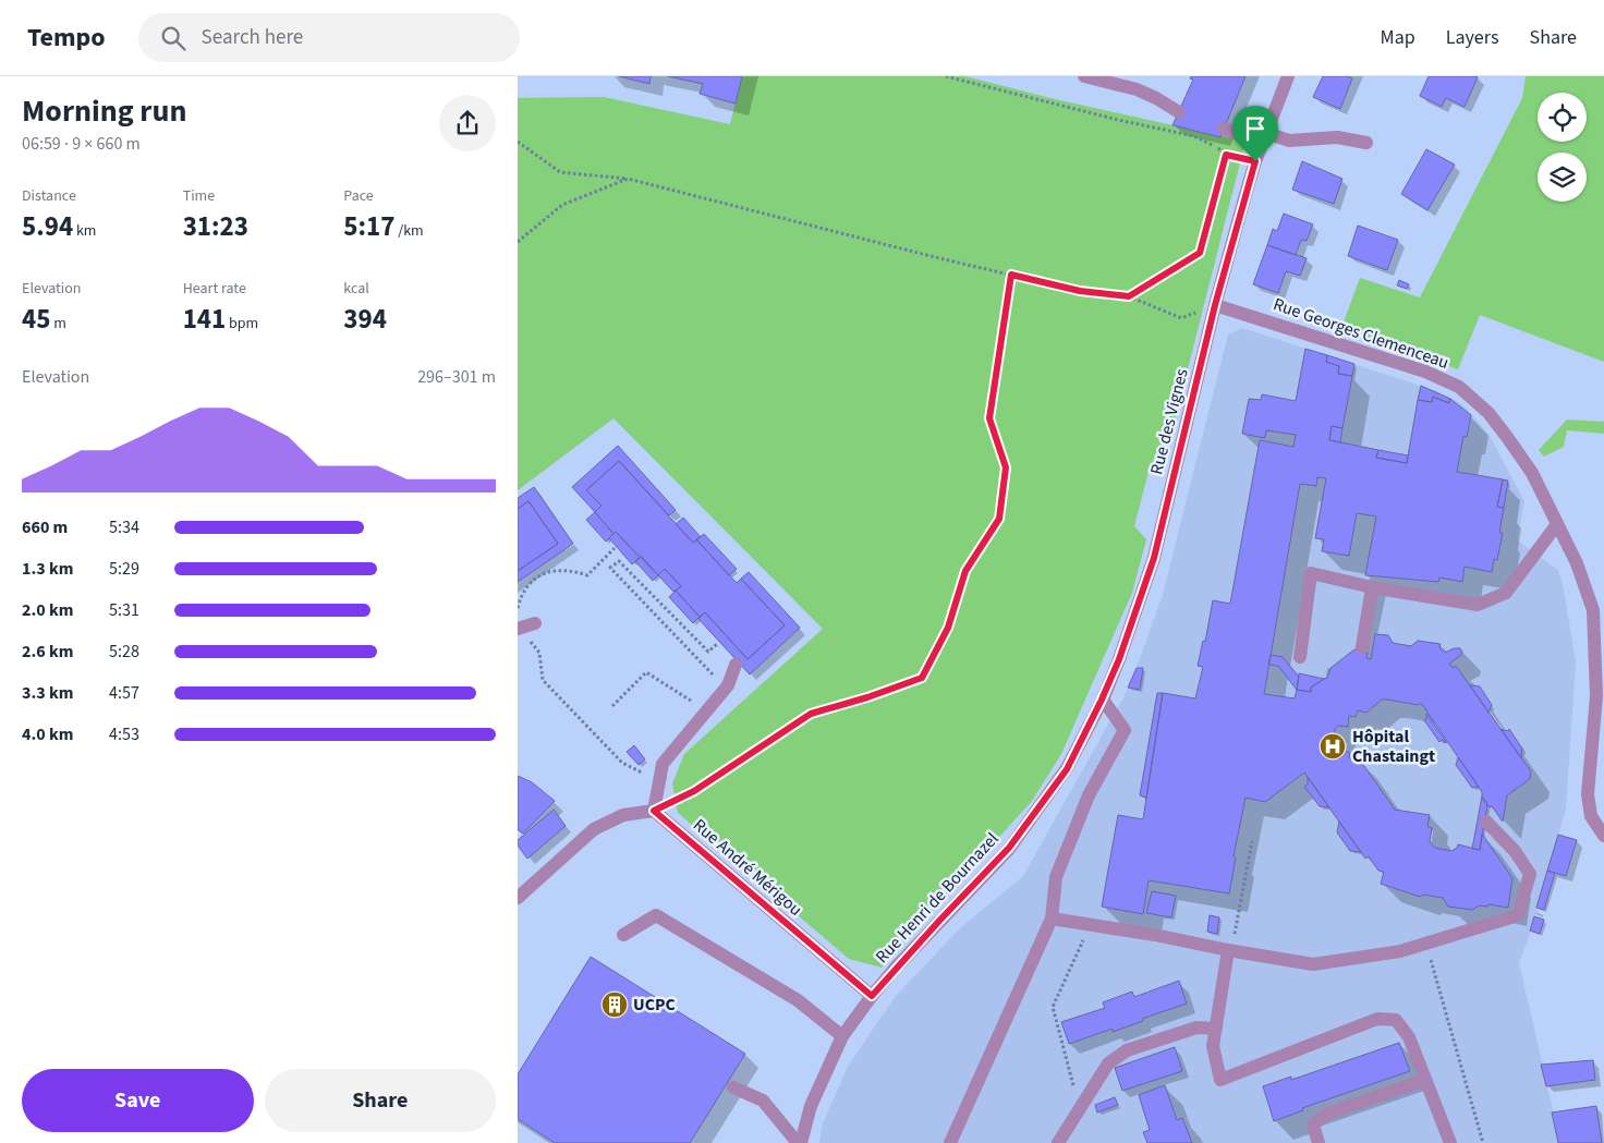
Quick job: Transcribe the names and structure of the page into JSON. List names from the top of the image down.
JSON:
{
  "streets": {
    "street": [
      "Rue Georges Clemenceau",
      "Rue des Vignes",
      "Rue André Mérigou",
      "Rue Henri de Bournazel"
    ]
  },
  "crossings": [
    ["Rue Georges Clemenceau", "Rue des Vignes"],
    ["Rue des Vignes", "Rue Henri de Bournazel"],
    ["Rue André Mérigou", "Rue Henri de Bournazel"]
  ],
  "places": {
    "hospital": ["Hôpital Chastaingt"],
    "building": ["UCPC"]
  },
  "page": {
    "header": "Tempo",
    "search": "Search here",
    "nav": ["Map", "Layers", "Share"],
    "heading": ["Morning run", "06:59 · 9 × 660 m"],
    "stats": [
      ["Distance", "5.94 km"],
      ["Time", "31:23"],
      ["Pace", "5:17 /km"],
      ["Elevation", "45 m"],
      ["Heart rate", "141 bpm"],
      ["kcal", "394"]
    ],
    "chart": ["Elevation", "296–301 m"],
    "list": [
      {
        "name": "660 m",
        "note": "5:34"
      },
      {
        "name": "1.3 km",
        "note": "5:29"
      },
      {
        "name": "2.0 km",
        "note": "5:31"
      },
      {
        "name": "2.6 km",
        "note": "5:28"
      },
      {
        "name": "3.3 km",
        "note": "4:57"
      },
      {
        "name": "4.0 km",
        "note": "4:53"
      }
    ],
    "buttons": ["Save", "Share"]
  }
}
